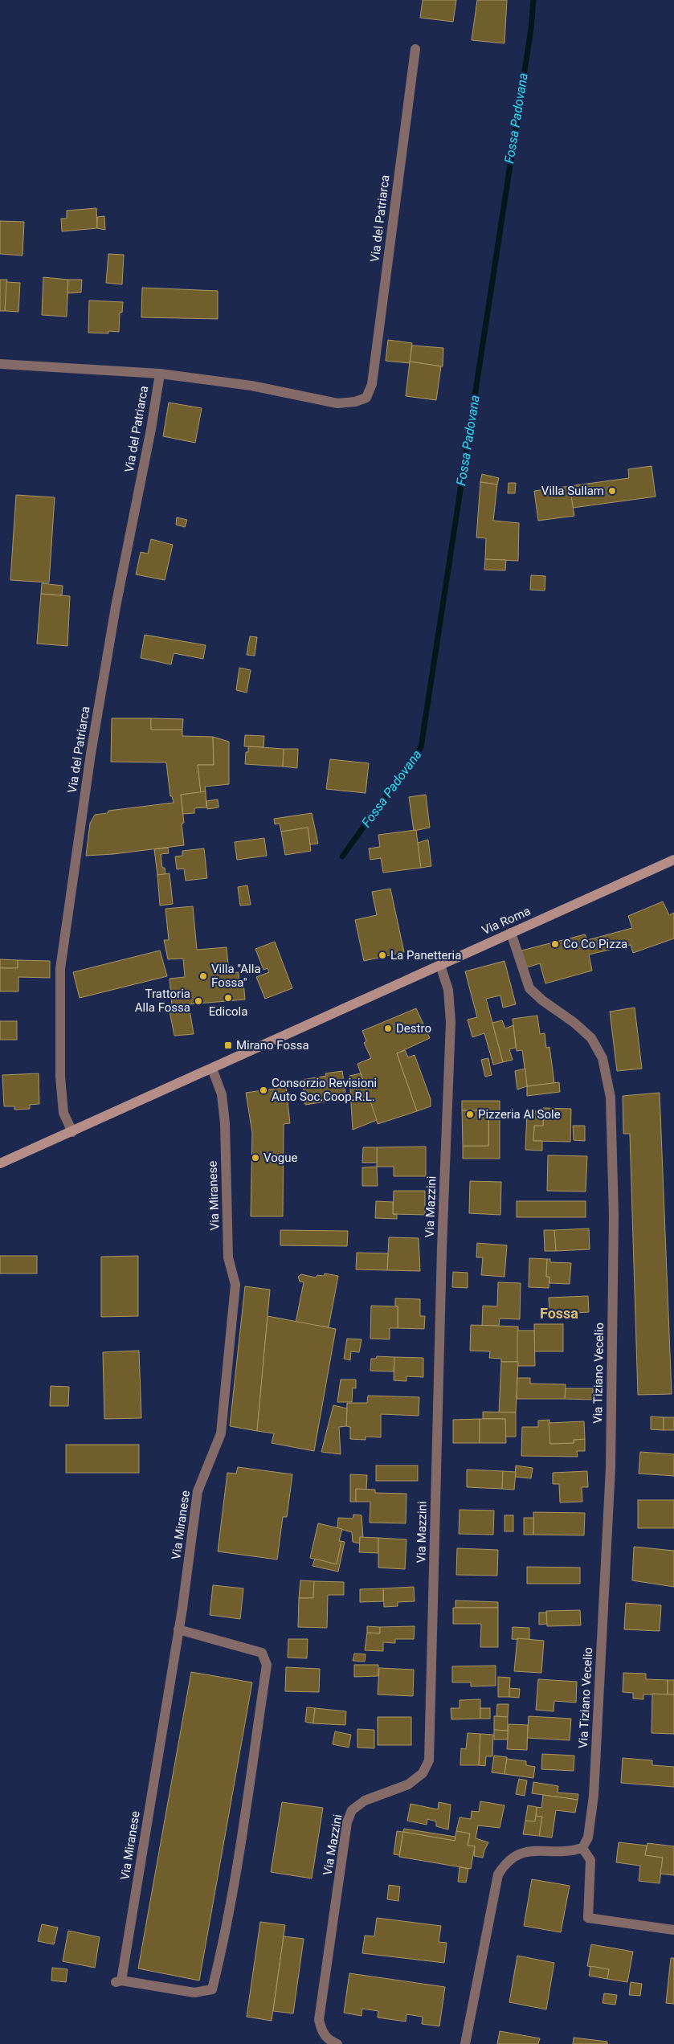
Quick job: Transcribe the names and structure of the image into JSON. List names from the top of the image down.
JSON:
{
  "streets": {
    "main road": ["Via Roma"],
    "street": [
      "Via del Patriarca",
      "Via Miranese",
      "Via Mazzini",
      "Via Tiziano Vecelio"
    ]
  },
  "crossings": [
    ["Via Roma", "Via Miranese"],
    ["Via Roma", "Via Mazzini"],
    ["Via Roma", "Via Tiziano Vecelio"]
  ],
  "districts": ["Fossa"],
  "water": ["Fossa Padovana"],
  "places": {
    "other": [
      "Villa Sullam",
      "Co Co Pizza",
      "La Panetteria",
      "Villa \"Alla Fossa\"",
      "Edicola",
      "Trattoria Alla Fossa",
      "Destro",
      "Consorzio Revisioni Auto Soc.Coop.R.L.",
      "Pizzeria Al Sole",
      "Vogue"
    ],
    "transit": ["Mirano Fossa"]
  }
}
